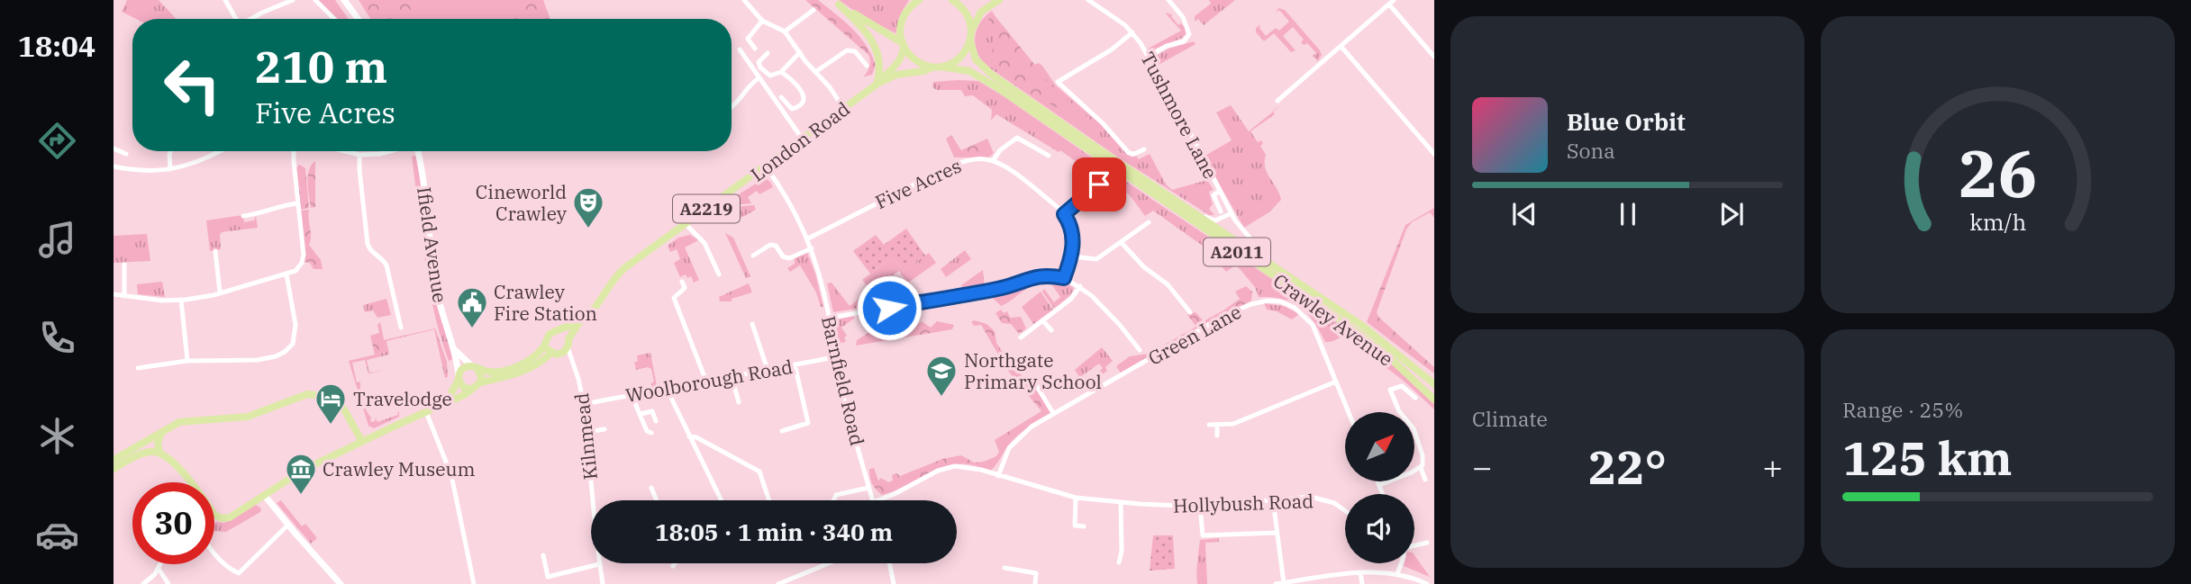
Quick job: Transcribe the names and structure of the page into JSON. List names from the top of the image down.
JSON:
{
  "streets": {
    "main road": [
      "London Road",
      "A2219",
      "A2011",
      "Crawley Avenue"
    ],
    "street": [
      "Tushmore Lane",
      "Five Acres",
      "Ifield Avenue",
      "Green Lane",
      "Woolborough Road",
      "Barnfield Road",
      "Kilnmead",
      "Hollybush Road"
    ]
  },
  "crossings": [
    ["London Road", "A2219"],
    ["London Road", "Crawley Avenue"],
    ["London Road", "Barnfield Road"],
    ["London Road", "Kilnmead"],
    ["Five Acres", "Barnfield Road"],
    ["A2219", "Ifield Avenue"],
    ["A2219", "Kilnmead"],
    ["Green Lane", "Hollybush Road"],
    ["Woolborough Road", "Barnfield Road"],
    ["Woolborough Road", "Kilnmead"]
  ],
  "places": {
    "theatre": ["Cineworld Crawley"],
    "public building": ["Crawley Fire Station"],
    "school or university": ["Northgate Primary School"],
    "hotel": ["Travelodge"],
    "museum": ["Crawley Museum"]
  },
  "north": "top right",
  "page": {
    "tabs": "18:04",
    "turn": ["210 m", "Five Acres"],
    "song": ["Blue Orbit", "Sona"],
    "tile": [
      "Climate",
      ["Range · 25%", "125 km"]
    ],
    "heat": ["−", "22°", "+"],
    "limit": "30",
    "trip": "18:05 · 1 min · 340 m",
    "gauge": ["26", "km/h"]
  }
}
